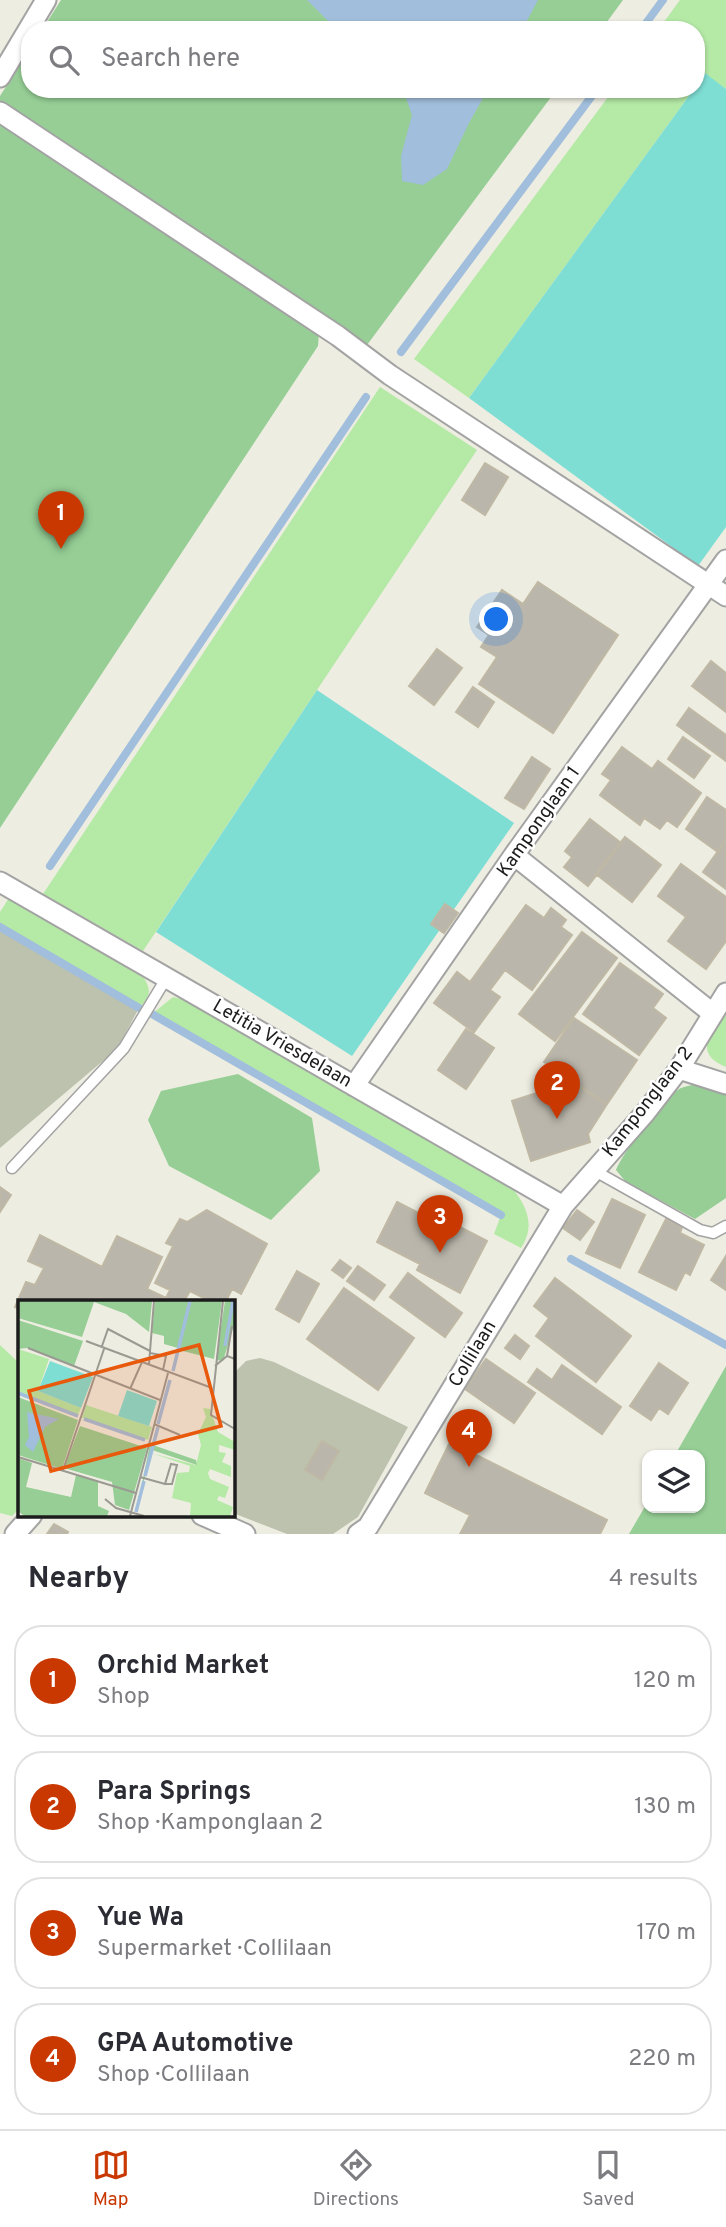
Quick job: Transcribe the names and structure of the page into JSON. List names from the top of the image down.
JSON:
{
  "streets": {
    "street": [
      "Kamponglaan 1",
      "Letitia Vriesdelaan",
      "Kamponglaan 2",
      "Collilaan"
    ]
  },
  "crossings": [
    ["Kamponglaan 1", "Letitia Vriesdelaan"],
    ["Letitia Vriesdelaan", "Kamponglaan 2"],
    ["Letitia Vriesdelaan", "Collilaan"],
    ["Kamponglaan 2", "Collilaan"]
  ],
  "page": {
    "search": "Search here",
    "pins": [
      "1",
      "2",
      "3",
      "4"
    ],
    "heading": ["Nearby", "4 results"],
    "list": [
      {
        "mark": "1",
        "name": "Orchid Market",
        "note": "Shop",
        "value": "120 m"
      },
      {
        "mark": "2",
        "name": "Para Springs",
        "note": "Shop · Kamponglaan 2",
        "value": "130 m"
      },
      {
        "mark": "3",
        "name": "Yue Wa",
        "note": "Supermarket · Collilaan",
        "value": "170 m"
      },
      {
        "mark": "4",
        "name": "GPA Automotive",
        "note": "Shop · Collilaan",
        "value": "220 m"
      }
    ],
    "nav": ["Map", "Directions", "Saved"]
  }
}
